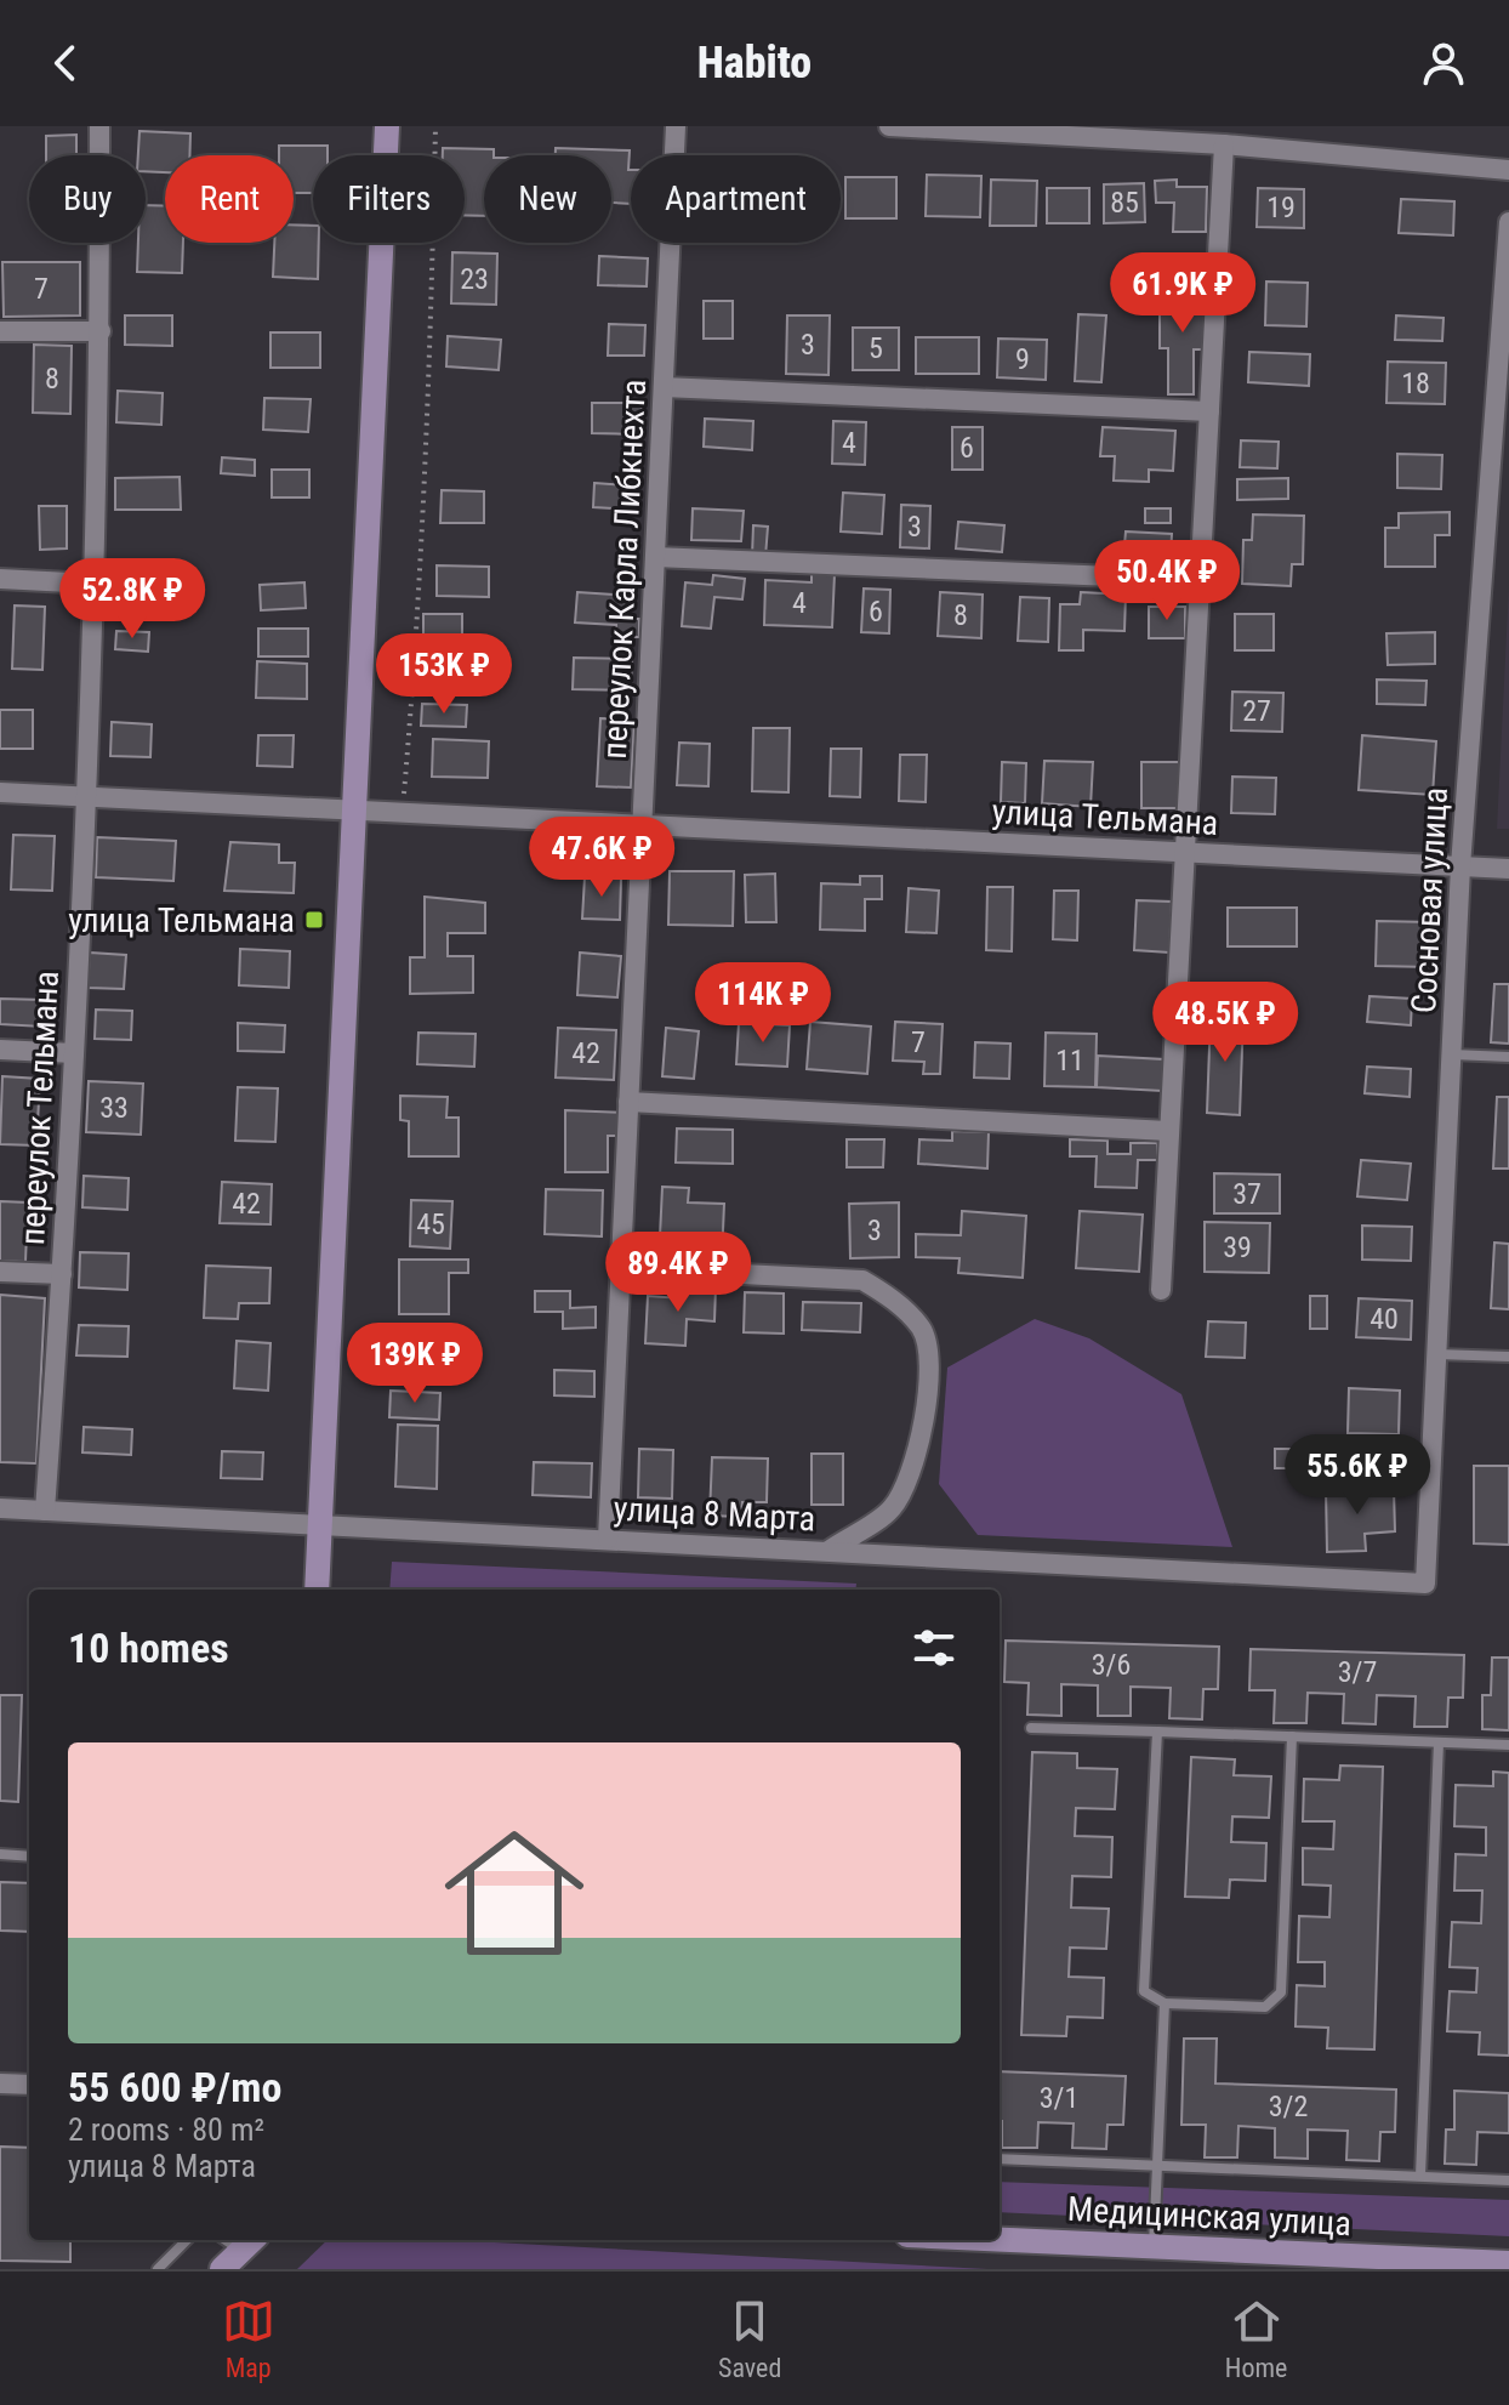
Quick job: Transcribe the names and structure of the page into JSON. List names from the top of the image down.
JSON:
{
  "streets": {
    "main road": ["Медицинская улица"],
    "street": [
      "переулок Карла Либкнехта",
      "улица Тельмана",
      "Сосновая улица",
      "переулок Тельмана",
      "улица 8 Марта"
    ]
  },
  "crossings": [
    ["переулок Карла Либкнехта", "улица Тельмана"],
    ["переулок Карла Либкнехта", "улица 8 Марта"],
    ["улица Тельмана", "Сосновая улица"],
    ["улица Тельмана", "переулок Тельмана"],
    ["Сосновая улица", "улица 8 Марта"],
    ["переулок Тельмана", "улица 8 Марта"]
  ],
  "places": {
    "transit": ["улица Тельмана"]
  },
  "house_numbers": [
    "85",
    "19",
    "23",
    "7",
    "3",
    "5",
    "9",
    "8",
    "18",
    "4",
    "6",
    "3",
    "4",
    "6",
    "8",
    "27",
    "7",
    "42",
    "11",
    "33",
    "37",
    "42",
    "45",
    "3",
    "39",
    "40",
    "3/6",
    "3/7",
    "3/1",
    "3/2"
  ],
  "page": {
    "header": "Habito",
    "chip": [
      "Buy",
      "Rent",
      "Filters",
      "New",
      "Apartment"
    ],
    "price": [
      "61.9K ₽",
      "50.4K ₽",
      "52.8K ₽",
      "153K ₽",
      "47.6K ₽",
      "114K ₽",
      "48.5K ₽",
      "89.4K ₽",
      "139K ₽",
      "55.6K ₽"
    ],
    "heading": "10 homes",
    "list": [
      {
        "name": "55 600 ₽/mo",
        "note": "2 rooms · 80 m² · улица 8 Марта"
      }
    ],
    "tabs": ["Map", "Saved", "Home"]
  }
}
